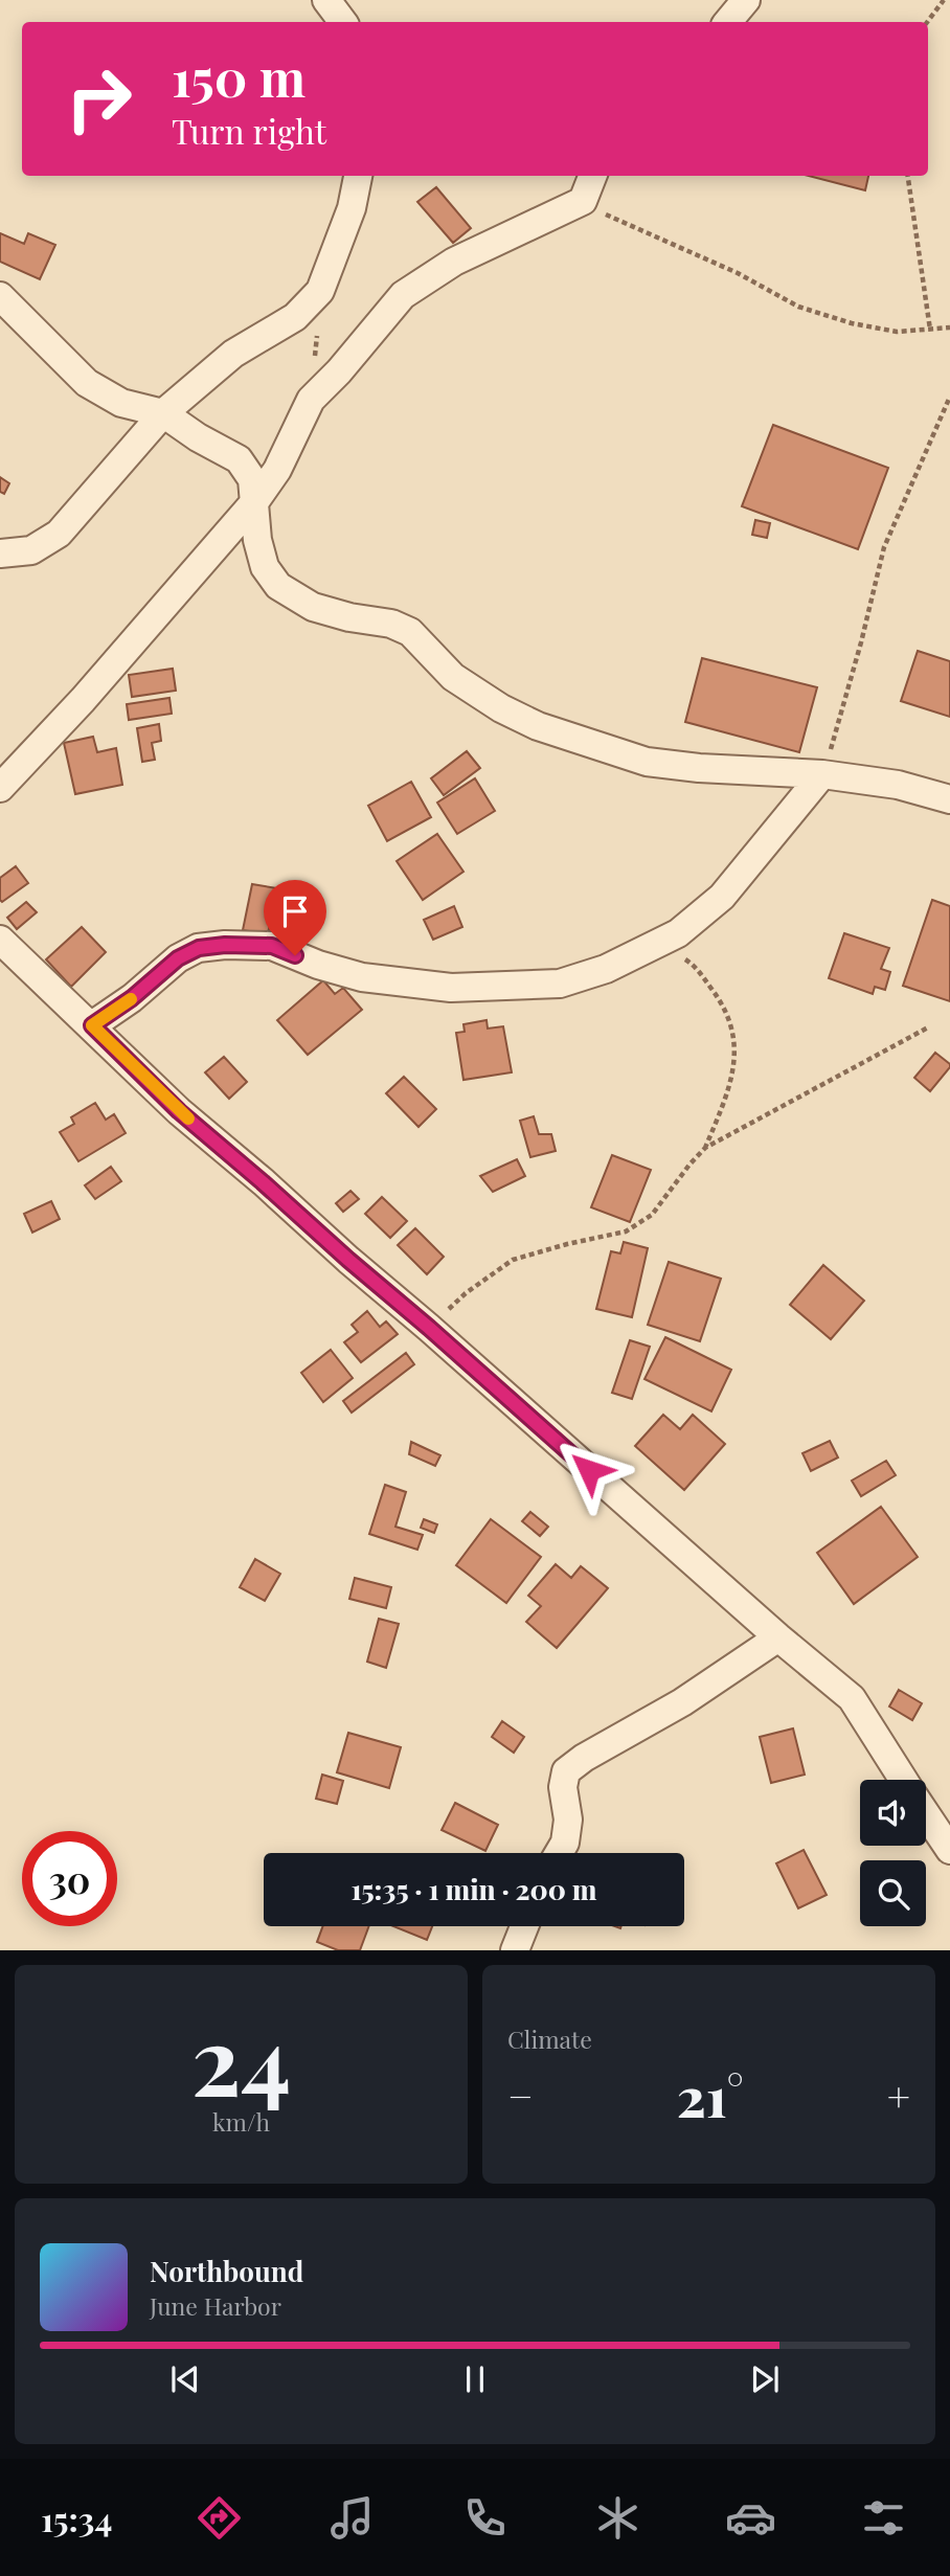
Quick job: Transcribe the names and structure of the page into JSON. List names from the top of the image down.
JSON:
{
  "page": {
    "turn": ["150 m", "Turn right"],
    "limit": "30",
    "trip": "15:35 · 1 min · 200 m",
    "tile": [
      ["24", "km/h"],
      "Climate"
    ],
    "heat": ["−", "21°", "+"],
    "song": ["Northbound", "June Harbor"],
    "tabs": "15:34"
  }
}
